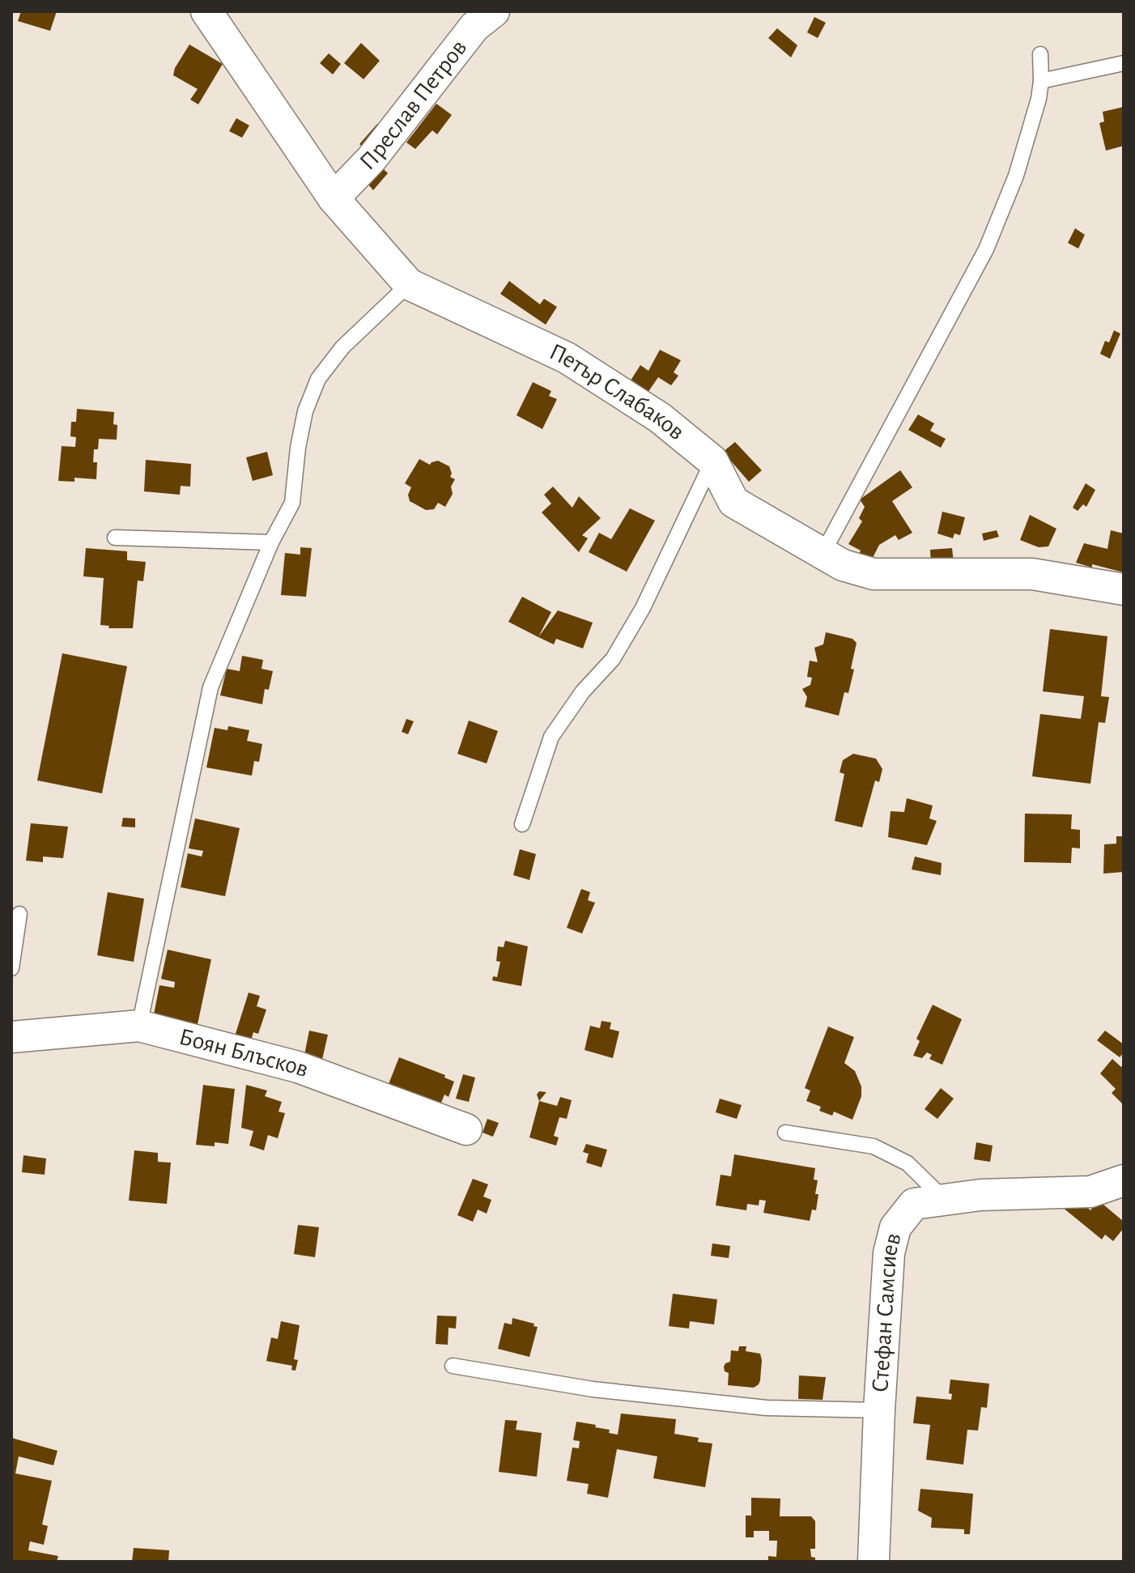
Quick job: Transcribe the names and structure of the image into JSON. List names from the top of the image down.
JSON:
{
  "streets": {
    "street": [
      "Преслав Петров",
      "Петър Слабаков",
      "Боян Блъсков",
      "Стефан Самсиев"
    ]
  },
  "crossings": [
    ["Преслав Петров", "Петър Слабаков"]
  ]
}
